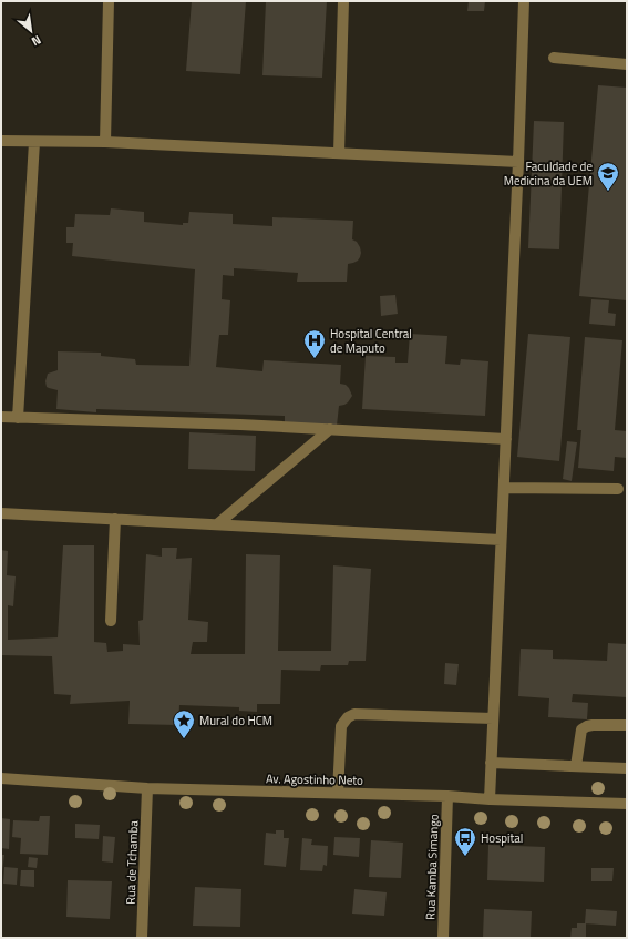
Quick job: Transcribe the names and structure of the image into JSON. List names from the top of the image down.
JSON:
{
  "streets": {
    "street": ["Av. Agostinho Neto", "Rua de Tchamba", "Rua Kamba Simango"]
  },
  "crossings": [
    ["Av. Agostinho Neto", "Rua de Tchamba"],
    ["Av. Agostinho Neto", "Rua Kamba Simango"]
  ],
  "places": {
    "school or university": ["Faculdade de Medicina da UEM"],
    "hospital": ["Hospital Central de Maputo"],
    "place": ["Mural do HCM"],
    "bus stop": ["Hospital"]
  },
  "north": "bottom right"
}
